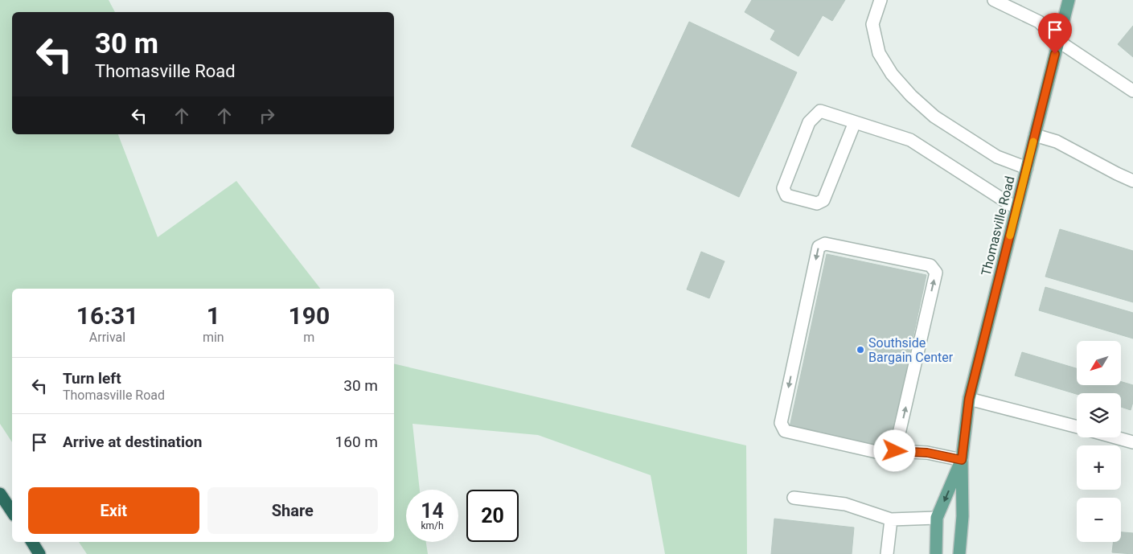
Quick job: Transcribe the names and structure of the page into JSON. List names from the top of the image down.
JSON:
{
  "streets": {
    "main road": ["Thomasville Road"]
  },
  "places": ["Southside Bargain Center"],
  "north": "bottom left",
  "page": {
    "turn": ["30 m", "Thomasville Road"],
    "eta": [
      "16:31",
      "Arrival",
      "1",
      "min",
      "190",
      "m"
    ],
    "map_buttons": ["+", "−"],
    "list": [
      {
        "name": "Turn left",
        "note": "Thomasville Road",
        "value": "30 m"
      },
      {
        "name": "Arrive at destination",
        "value": "160 m"
      }
    ],
    "buttons": ["Exit", "Share"],
    "speed": "14 km/h",
    "limit": "20"
  }
}
